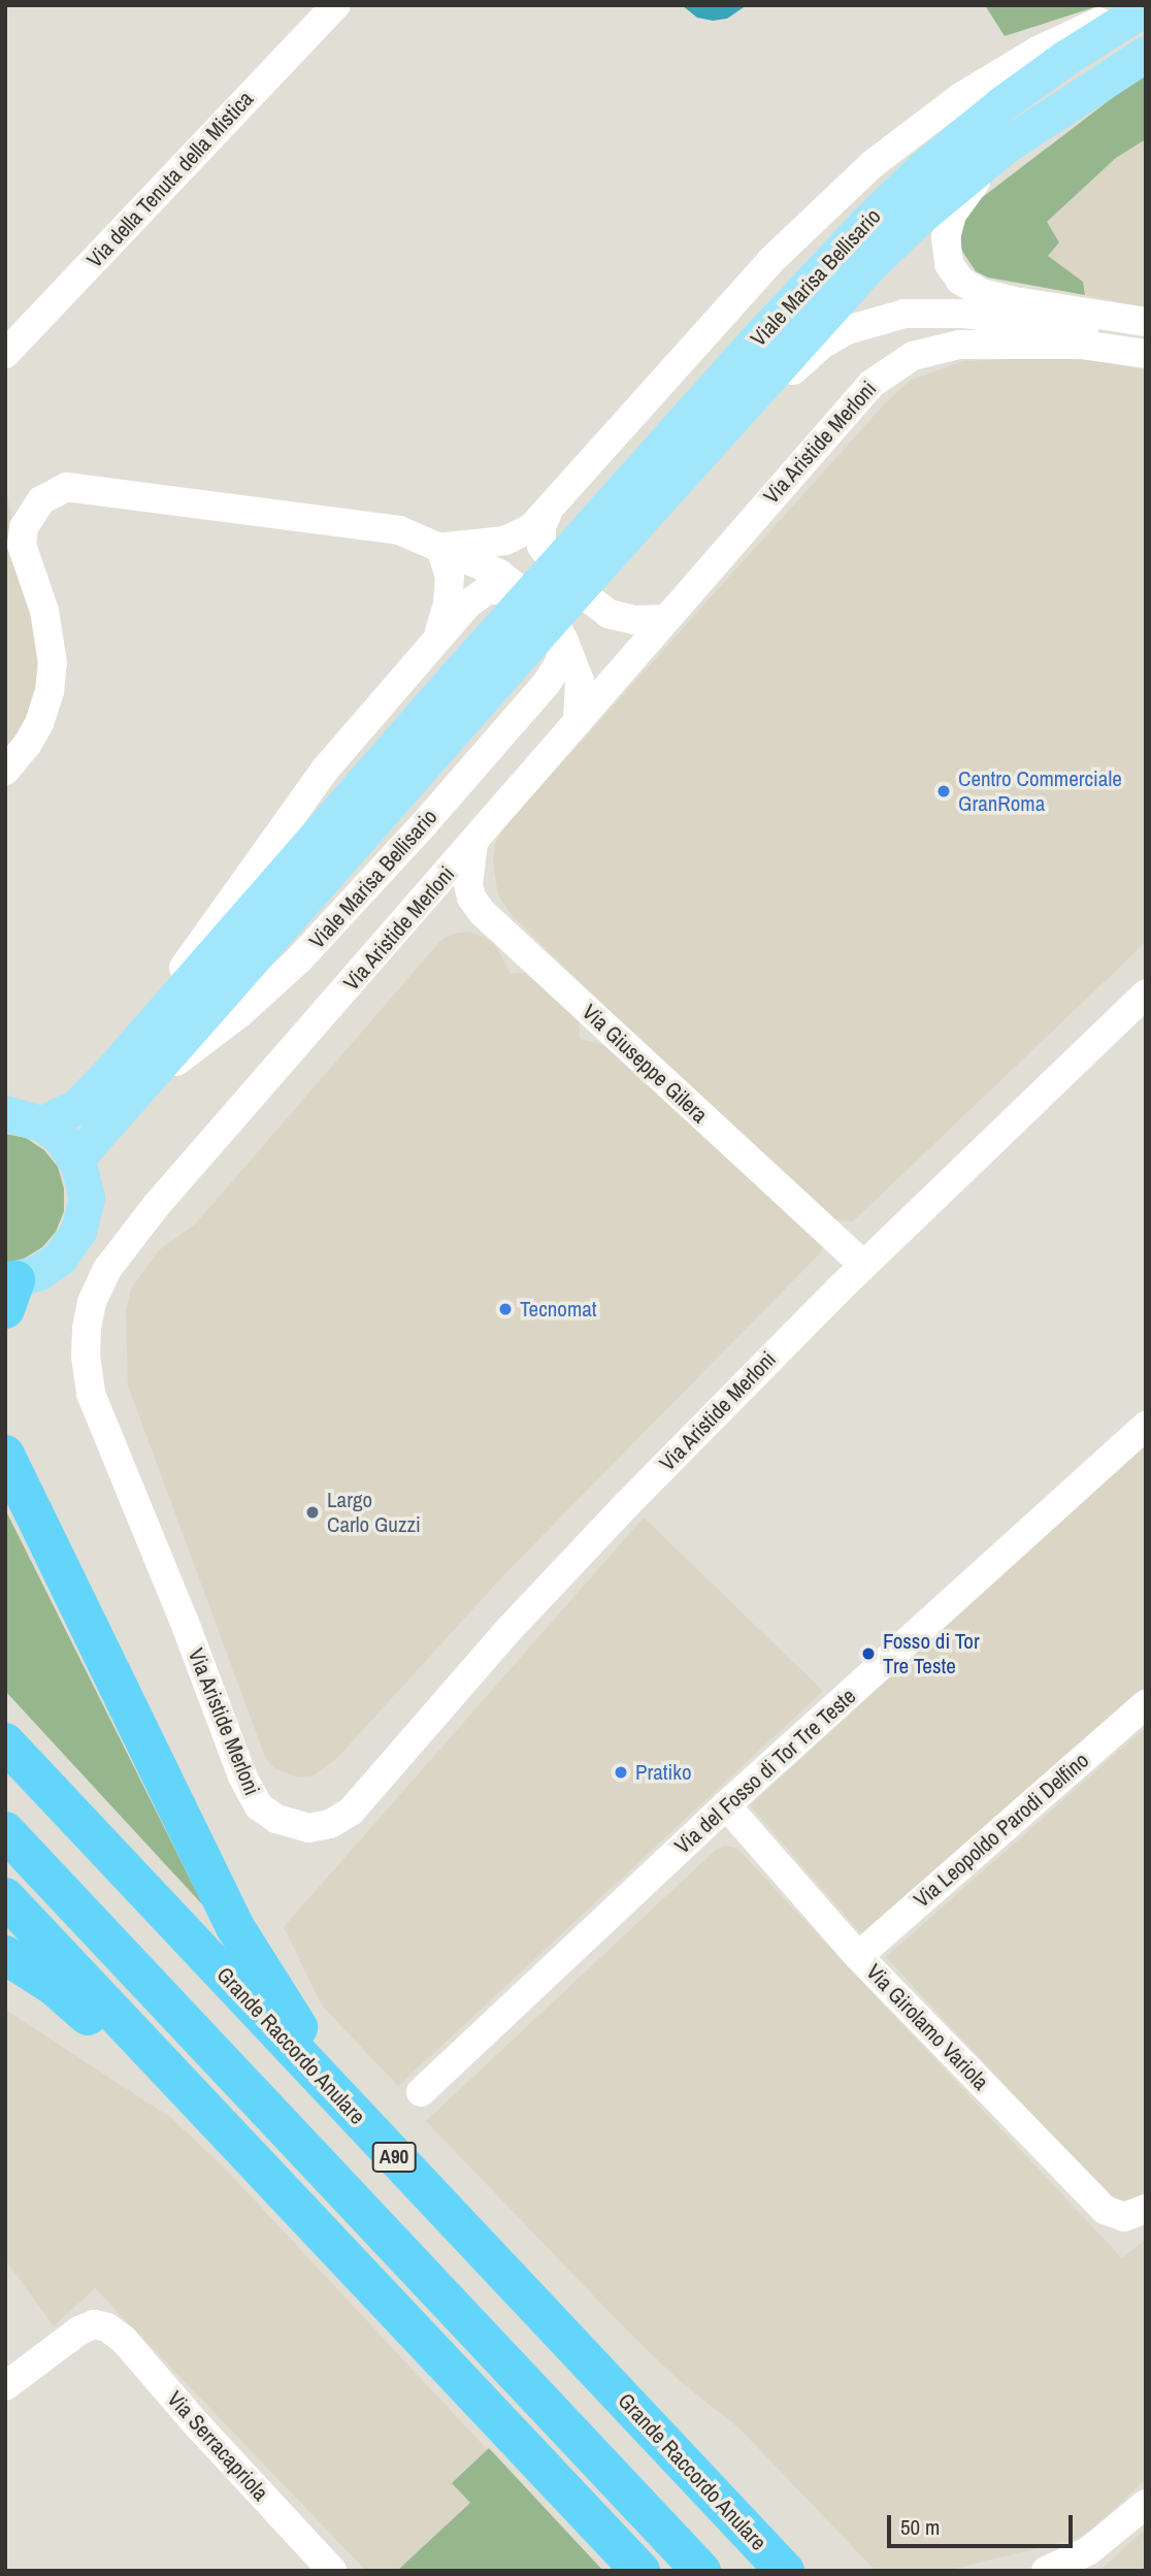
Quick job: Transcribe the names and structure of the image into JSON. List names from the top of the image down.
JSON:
{
  "streets": {
    "highway": ["Grande Raccordo Anulare", "A90"],
    "main road": ["Viale Marisa Bellisario"],
    "street": [
      "Via della Tenuta della Mistica",
      "Via Aristide Merloni",
      "Via Giuseppe Gilera",
      "Via del Fosso di Tor Tre Teste",
      "Via Leopoldo Parodi Delfino",
      "Via Girolamo Variola",
      "Via Serracapriola"
    ]
  },
  "crossings": [
    ["Via Aristide Merloni", "Via Giuseppe Gilera"],
    ["Via del Fosso di Tor Tre Teste", "Via Girolamo Variola"],
    ["Via Leopoldo Parodi Delfino", "Via Girolamo Variola"]
  ],
  "places": [
    "Centro Commerciale GranRoma",
    "Tecnomat",
    "Largo Carlo Guzzi",
    "Fosso di Tor Tre Teste",
    "Pratiko"
  ],
  "scale_bar": "50 m"
}
